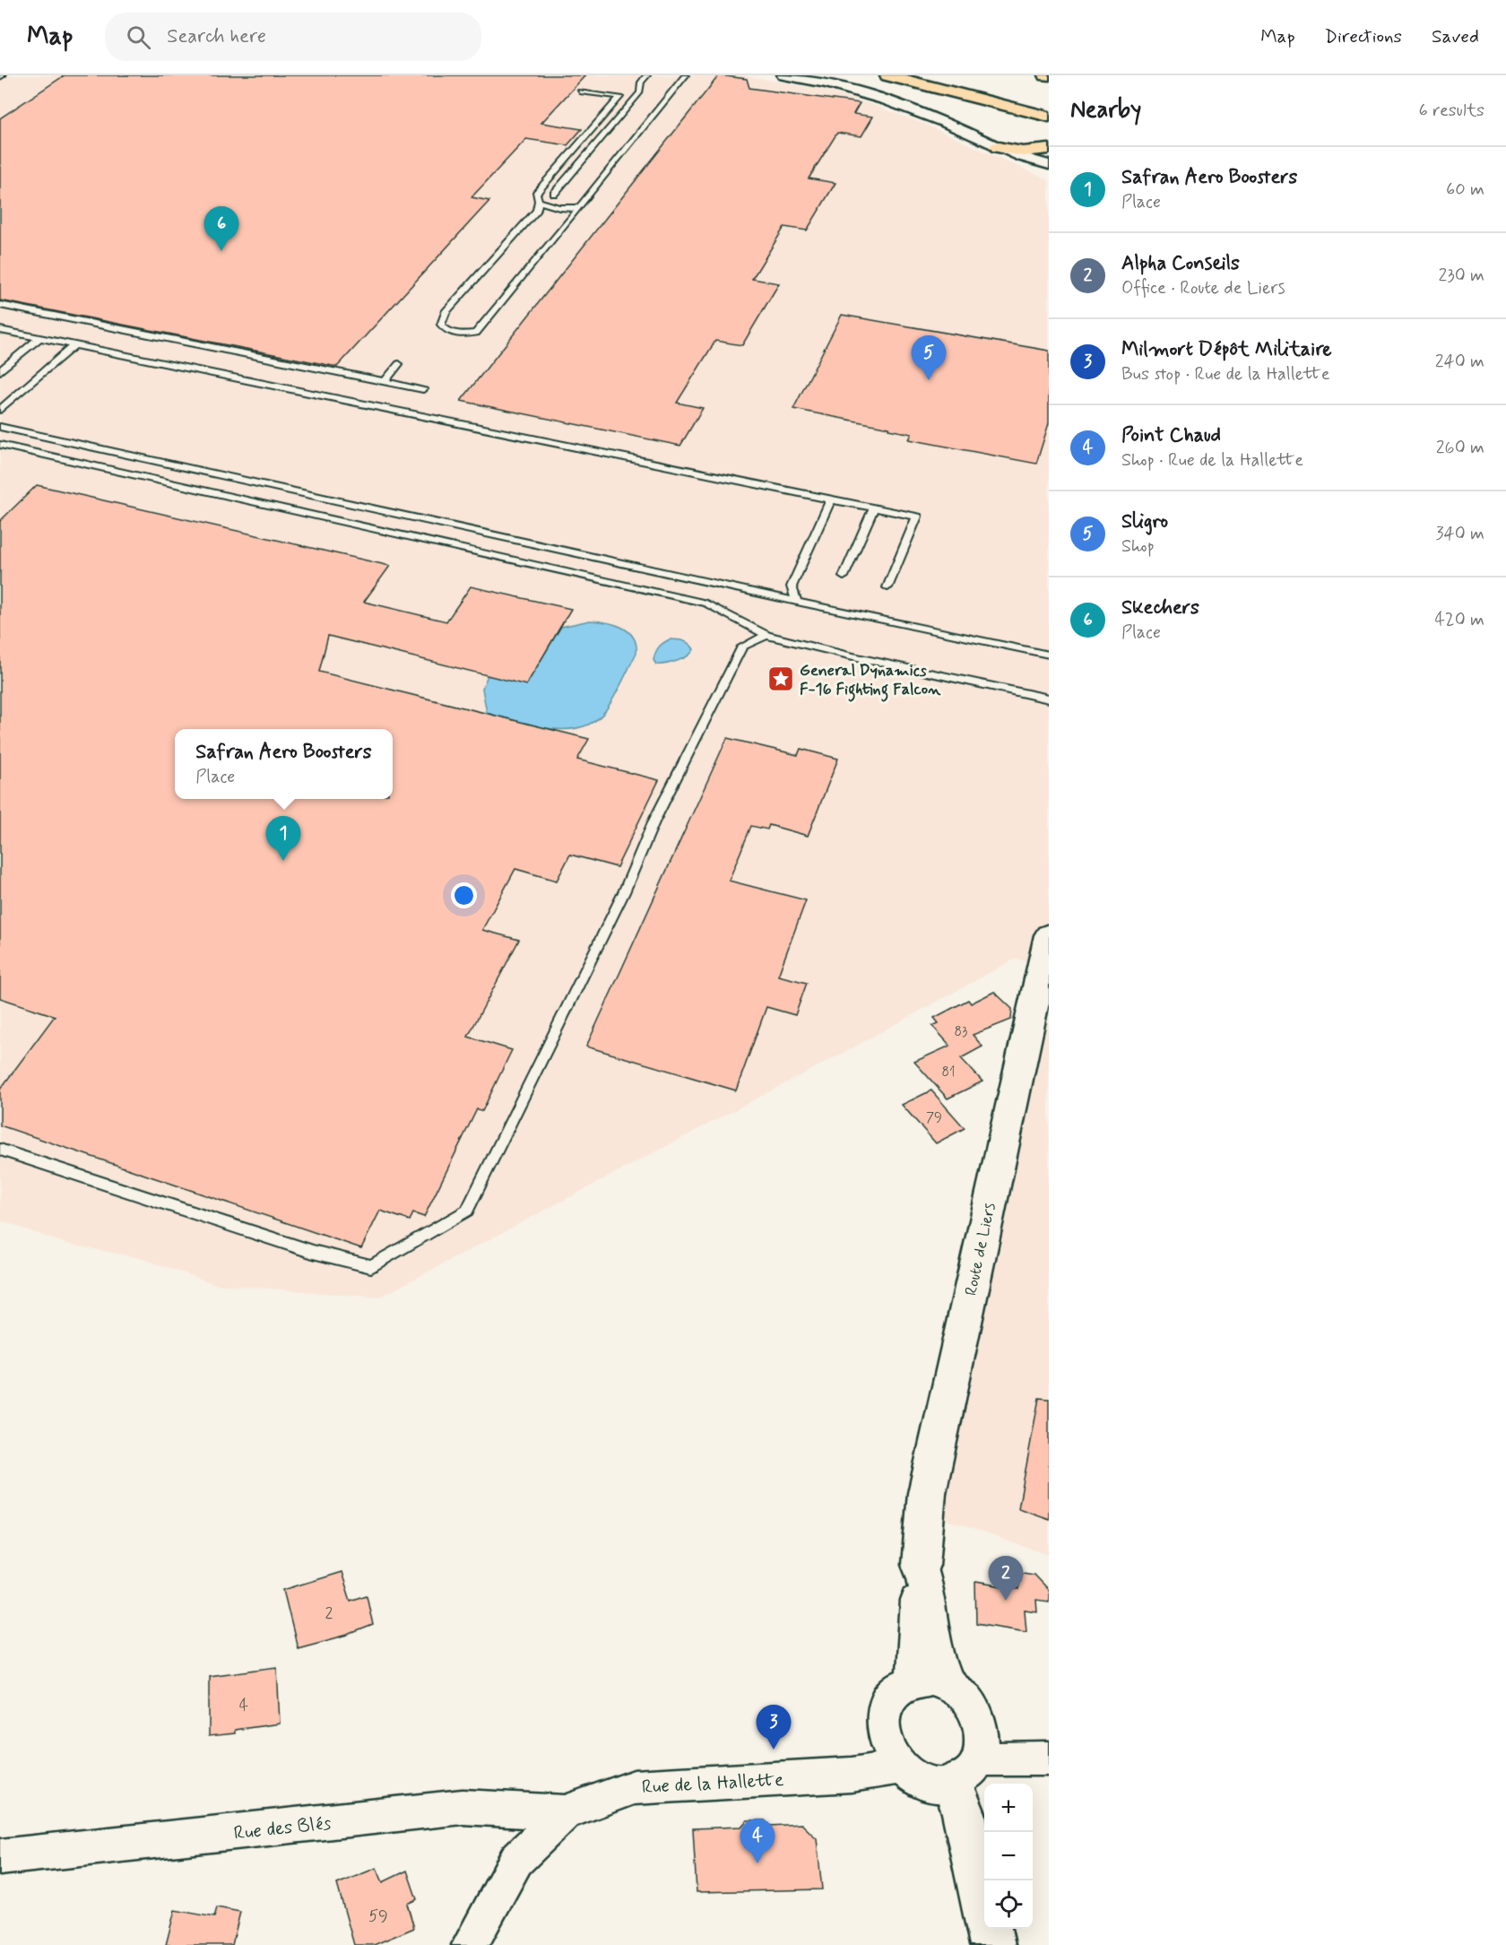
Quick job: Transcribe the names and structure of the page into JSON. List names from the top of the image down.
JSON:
{
  "streets": {
    "street": ["Route de Liers", "Rue de la Hallette", "Rue des Blés"]
  },
  "crossings": [
    ["Route de Liers", "Rue de la Hallette"],
    ["Rue de la Hallette", "Rue des Blés"]
  ],
  "places": {
    "place": ["General Dynamics F-16 Fighting Falcon"]
  },
  "house_numbers": [
    "83",
    "81",
    "79",
    "2",
    "4",
    "59"
  ],
  "page": {
    "header": "Map",
    "search": "Search here",
    "nav": ["Map", "Directions", "Saved"],
    "heading": ["Nearby", "6 results"],
    "list": [
      {
        "mark": "1",
        "name": "Safran Aero Boosters",
        "note": "Place",
        "value": "60 m"
      },
      {
        "mark": "2",
        "name": "Alpha Conseils",
        "note": "Office · Route de Liers",
        "value": "230 m"
      },
      {
        "mark": "3",
        "name": "Milmort Dépôt Militaire",
        "note": "Bus stop · Rue de la Hallette",
        "value": "240 m"
      },
      {
        "mark": "4",
        "name": "Point Chaud",
        "note": "Shop · Rue de la Hallette",
        "value": "260 m"
      },
      {
        "mark": "5",
        "name": "Sligro",
        "note": "Shop",
        "value": "340 m"
      },
      {
        "mark": "6",
        "name": "Skechers",
        "note": "Place",
        "value": "420 m"
      }
    ],
    "pins": [
      "6",
      "5",
      "1",
      "2",
      "3",
      "4"
    ],
    "popup": ["Safran Aero Boosters", "Place"],
    "map_buttons": ["+", "−"]
  }
}
